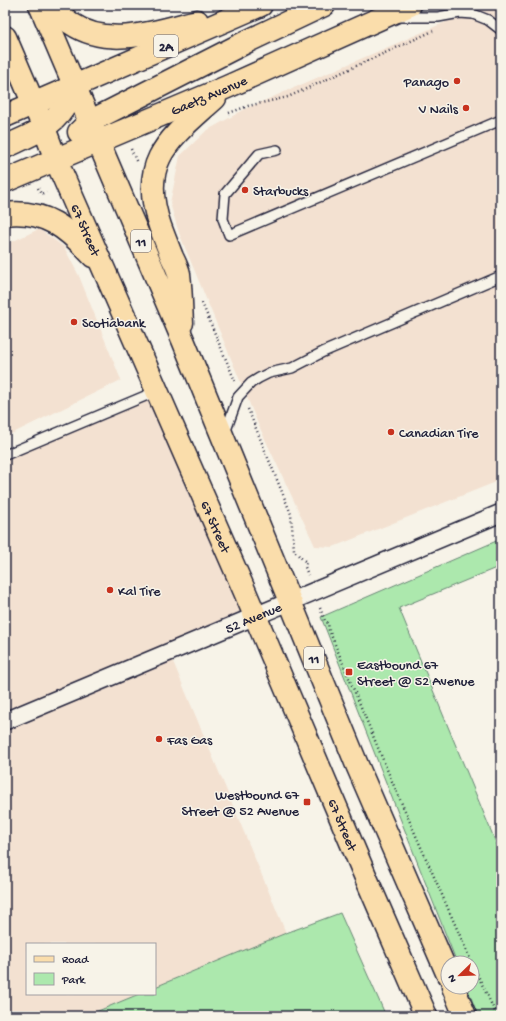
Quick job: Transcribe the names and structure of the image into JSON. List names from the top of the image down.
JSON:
{
  "streets": {
    "main road": [
      "2A",
      "Gaetz Avenue",
      "67 Street",
      "11"
    ],
    "street": ["52 Avenue"]
  },
  "crossings": [
    ["2A", "67 Street"],
    ["2A", "11"],
    ["Gaetz Avenue", "67 Street"],
    ["Gaetz Avenue", "11"],
    ["67 Street", "52 Avenue"],
    ["11", "52 Avenue"]
  ],
  "places": {
    "other": [
      "Panago",
      "V Nails",
      "Starbucks",
      "Scotiabank",
      "Canadian Tire",
      "Kal Tire",
      "Fas Gas"
    ],
    "transit": ["Eastbound 67 Street @ 52 Avenue", "Westbound 67 Street @ 52 Avenue"]
  },
  "legend": ["Road", "Park"],
  "north": "bottom left"
}
